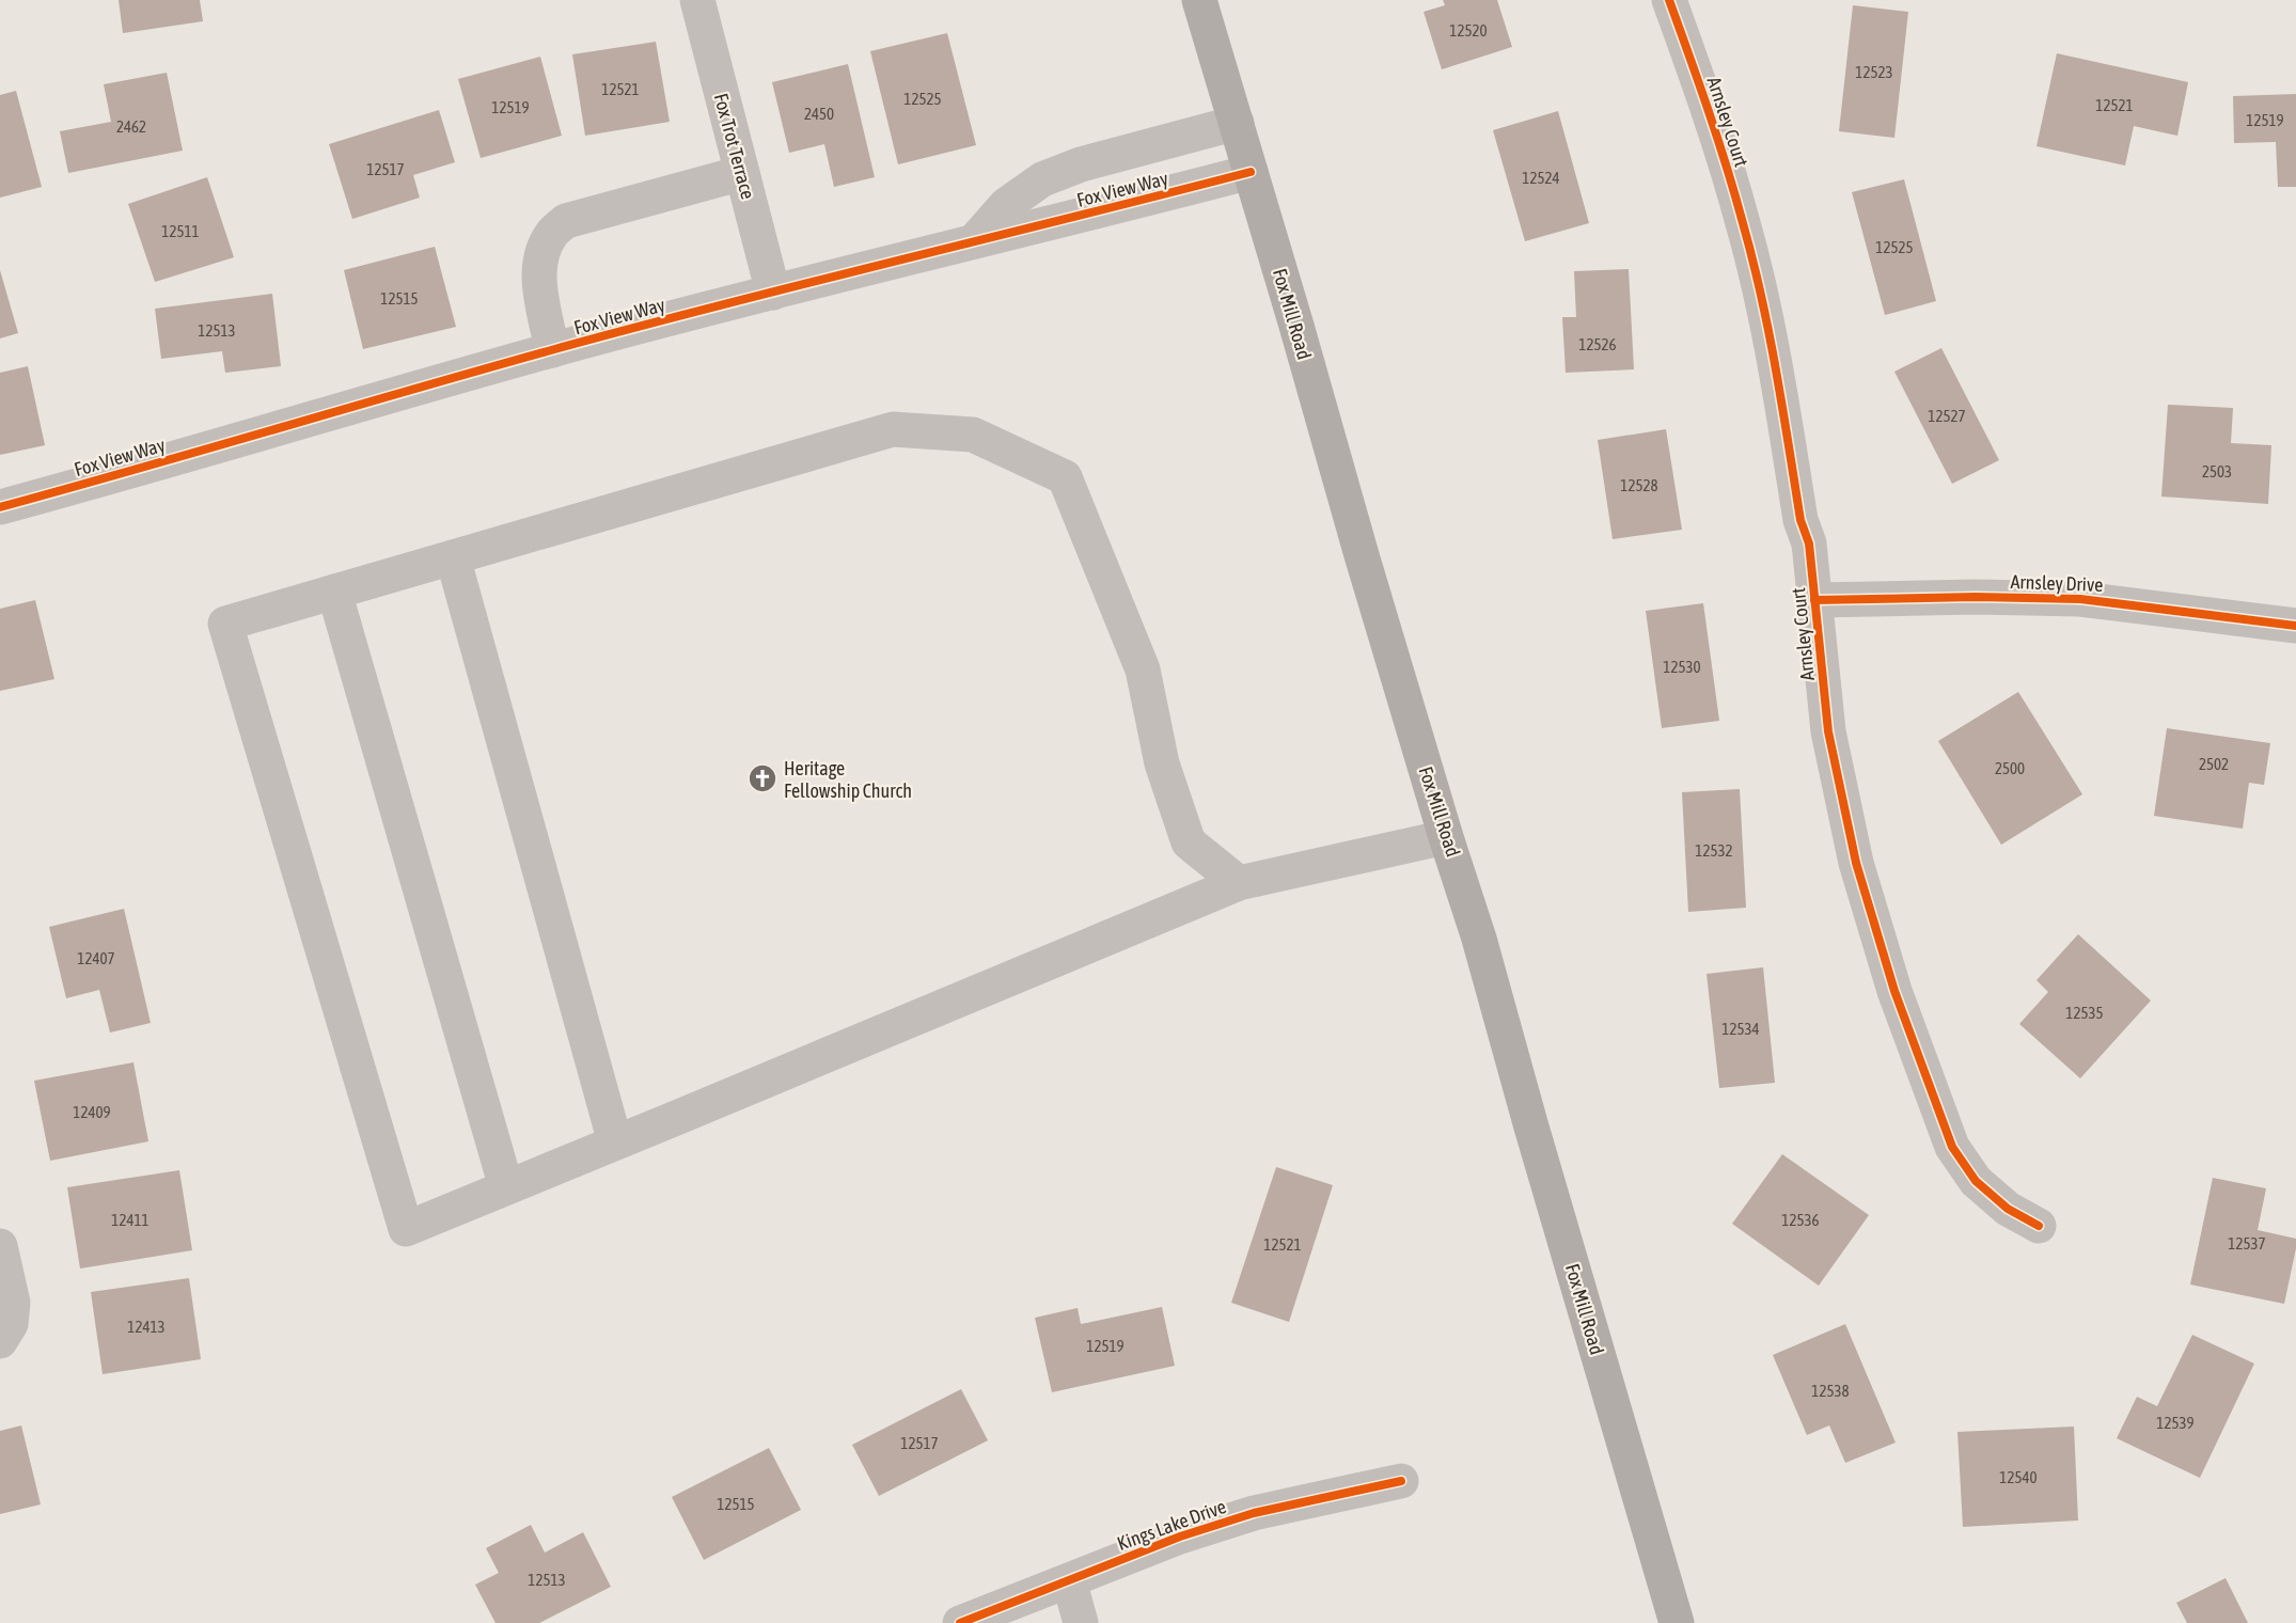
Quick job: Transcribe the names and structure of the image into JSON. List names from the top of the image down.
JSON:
{
  "streets": {
    "main road": ["Fox Mill Road"],
    "street": [
      "Arnsley Court",
      "Fox Trot Terrace",
      "Fox View Way",
      "Arnsley Drive",
      "Kings Lake Drive"
    ]
  },
  "crossings": [
    ["Arnsley Court", "Arnsley Drive"],
    ["Fox Trot Terrace", "Fox View Way"],
    ["Fox View Way", "Fox Mill Road"]
  ],
  "places": {
    "church": ["Heritage Fellowship Church"]
  },
  "house_numbers": [
    "12520",
    "12523",
    "12521",
    "12525",
    "12521",
    "12519",
    "2450",
    "12519",
    "2462",
    "12517",
    "12524",
    "12511",
    "12525",
    "12515",
    "12513",
    "12526",
    "12527",
    "2503",
    "12528",
    "12530",
    "2502",
    "2500",
    "12532",
    "12407",
    "12535",
    "12534",
    "12409",
    "12411",
    "12536",
    "12537",
    "12521",
    "12413",
    "12519",
    "12538",
    "12539",
    "12517",
    "12540",
    "12515",
    "12513"
  ]
}
